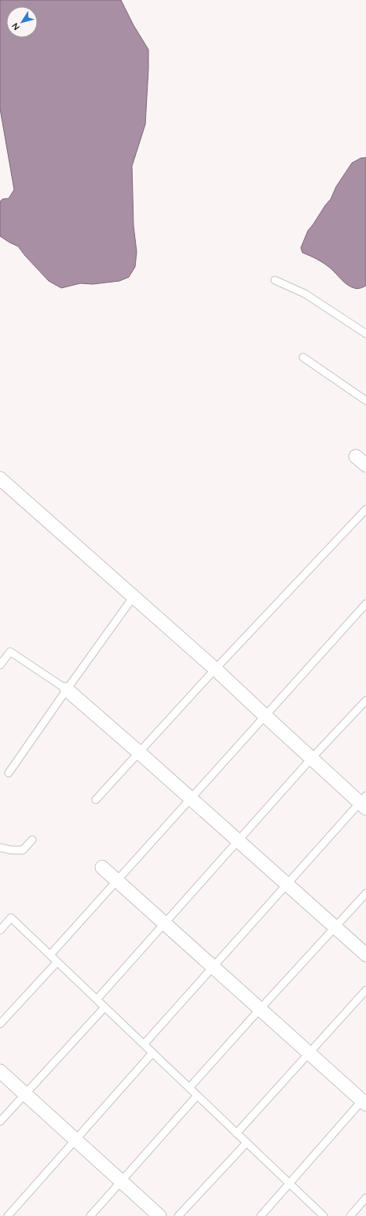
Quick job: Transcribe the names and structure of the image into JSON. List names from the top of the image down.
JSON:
{
  "north": "bottom left"
}
